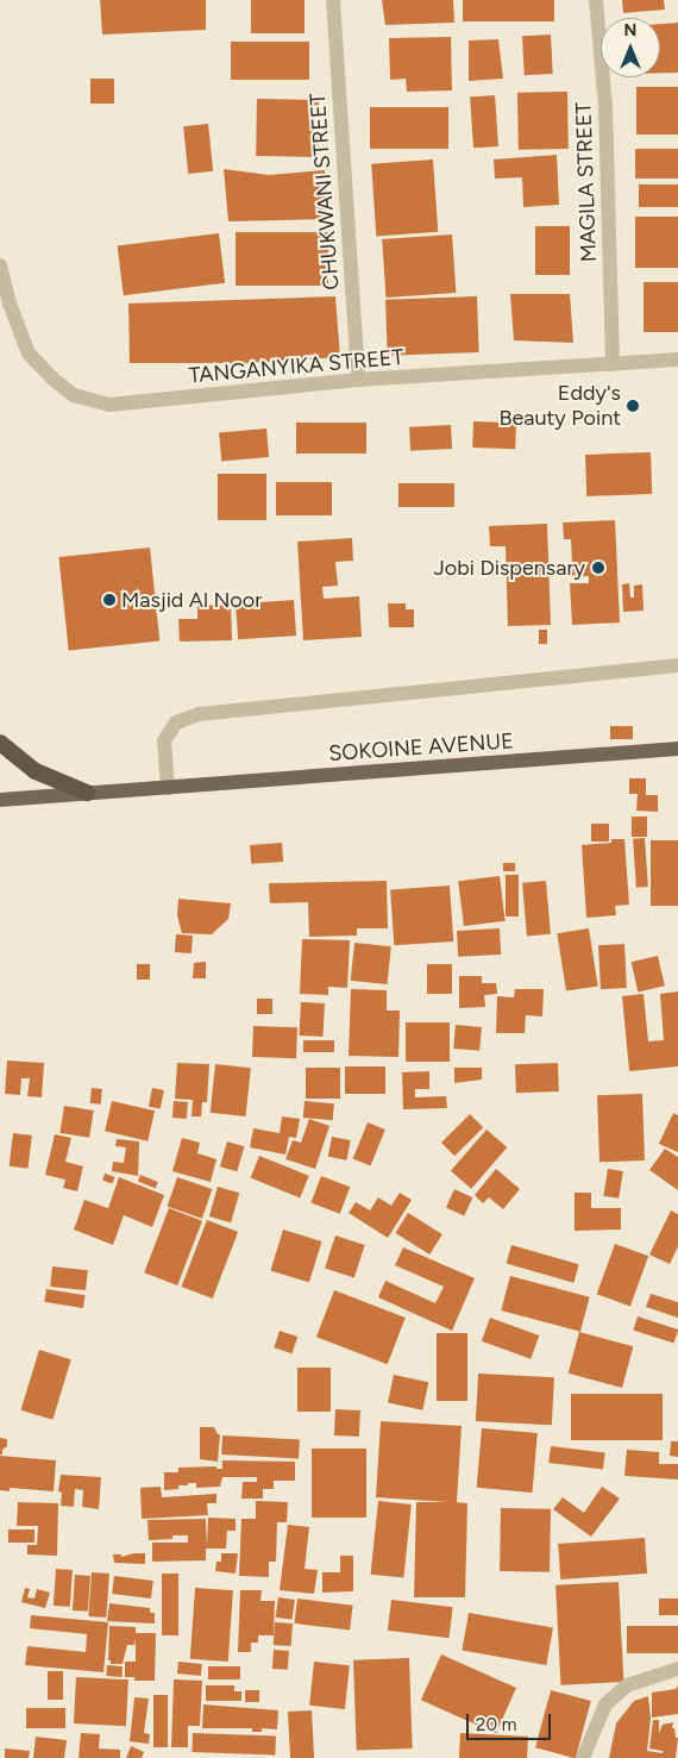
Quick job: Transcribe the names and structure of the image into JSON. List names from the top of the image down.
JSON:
{
  "streets": {
    "main road": ["SOKOINE AVENUE"],
    "street": ["MAGILA STREET", "CHUKWANI STREET", "TANGANYIKA STREET"]
  },
  "crossings": [
    ["MAGILA STREET", "TANGANYIKA STREET"],
    ["CHUKWANI STREET", "TANGANYIKA STREET"]
  ],
  "places": ["Eddy's Beauty Point", "Jobi Dispensary", "Masjid Al Noor"],
  "scale_bar": "20 m",
  "north": "top"
}
